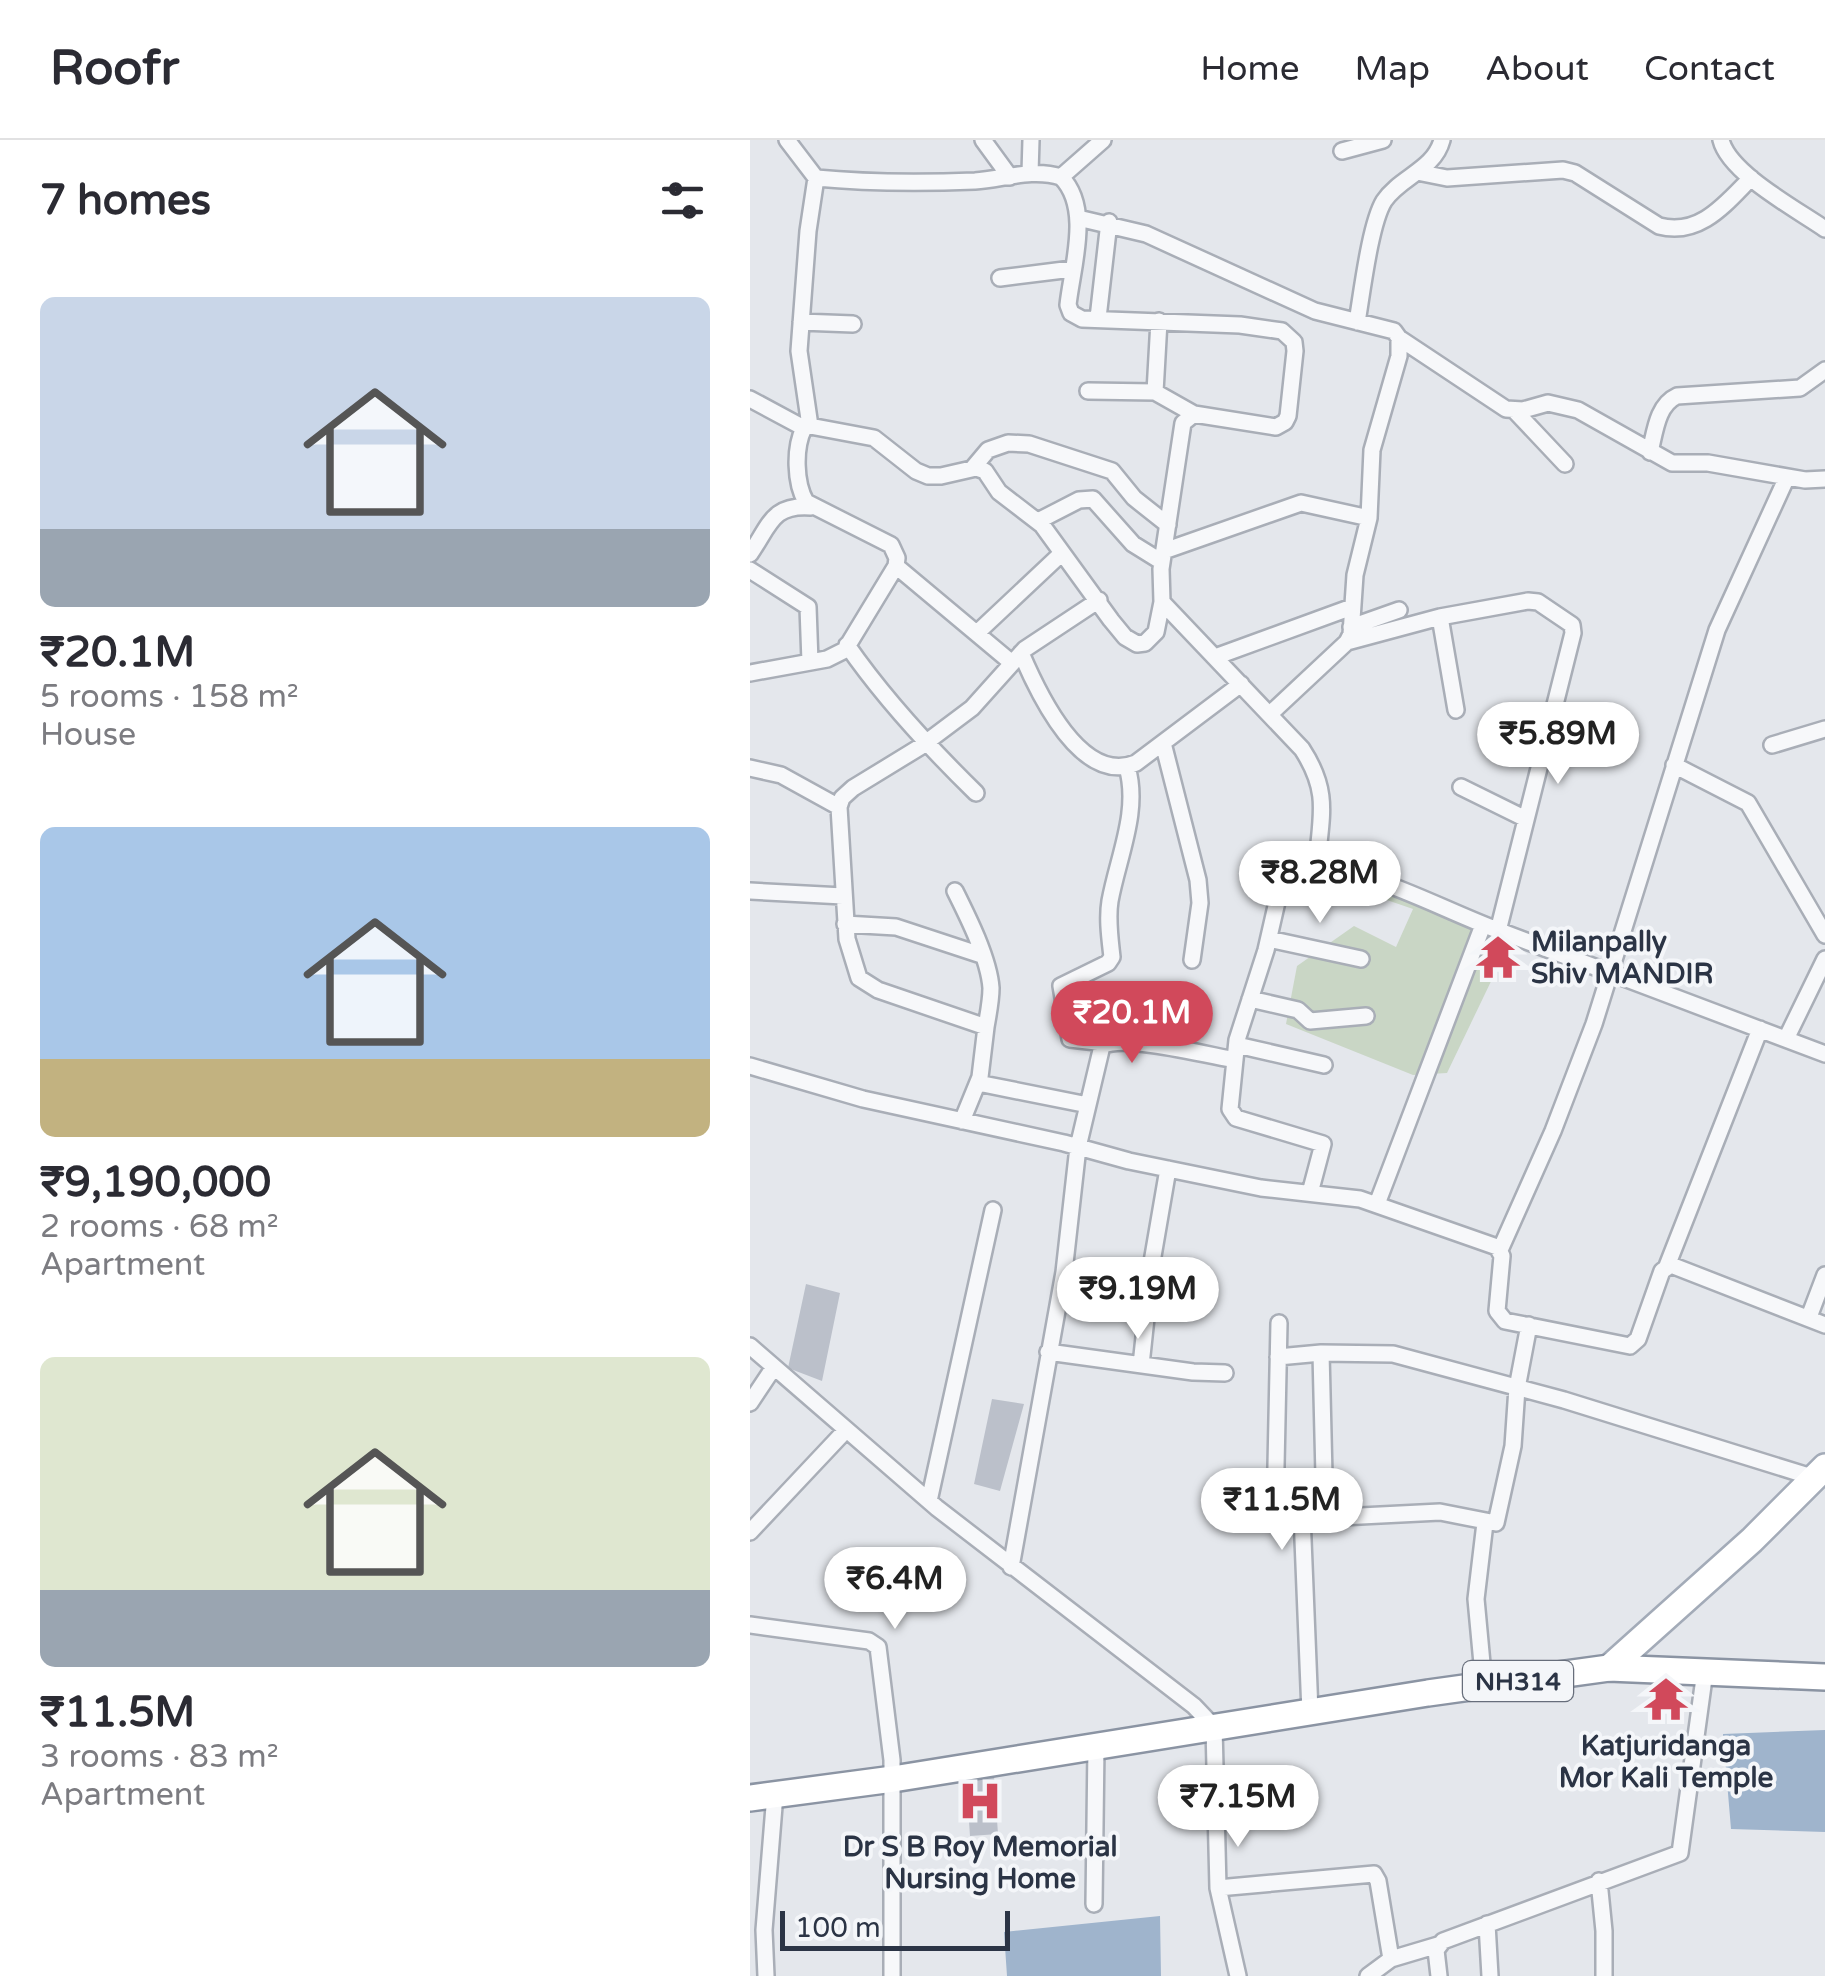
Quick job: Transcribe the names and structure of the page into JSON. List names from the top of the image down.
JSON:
{
  "streets": {
    "main road": ["NH314"]
  },
  "places": {
    "temple": ["Milanpally Shiv MANDIR", "Katjuridanga Mor Kali Temple"],
    "hospital": ["Dr S B Roy Memorial Nursing Home"]
  },
  "scale_bar": "100 m",
  "page": {
    "header": "Roofr",
    "nav": [
      "Home",
      "Map",
      "About",
      "Contact"
    ],
    "heading": "7 homes",
    "list": [
      {
        "name": "₹20.1M",
        "note": "5 rooms · 158 m² · House"
      },
      {
        "name": "₹9,190,000",
        "note": "2 rooms · 68 m² · Apartment"
      },
      {
        "name": "₹11.5M",
        "note": "3 rooms · 83 m² · Apartment"
      }
    ],
    "price": [
      "₹5.89M",
      "₹8.28M",
      "₹20.1M",
      "₹9.19M",
      "₹11.5M",
      "₹6.4M",
      "₹7.15M"
    ],
    "scale": "100 m"
  }
}
